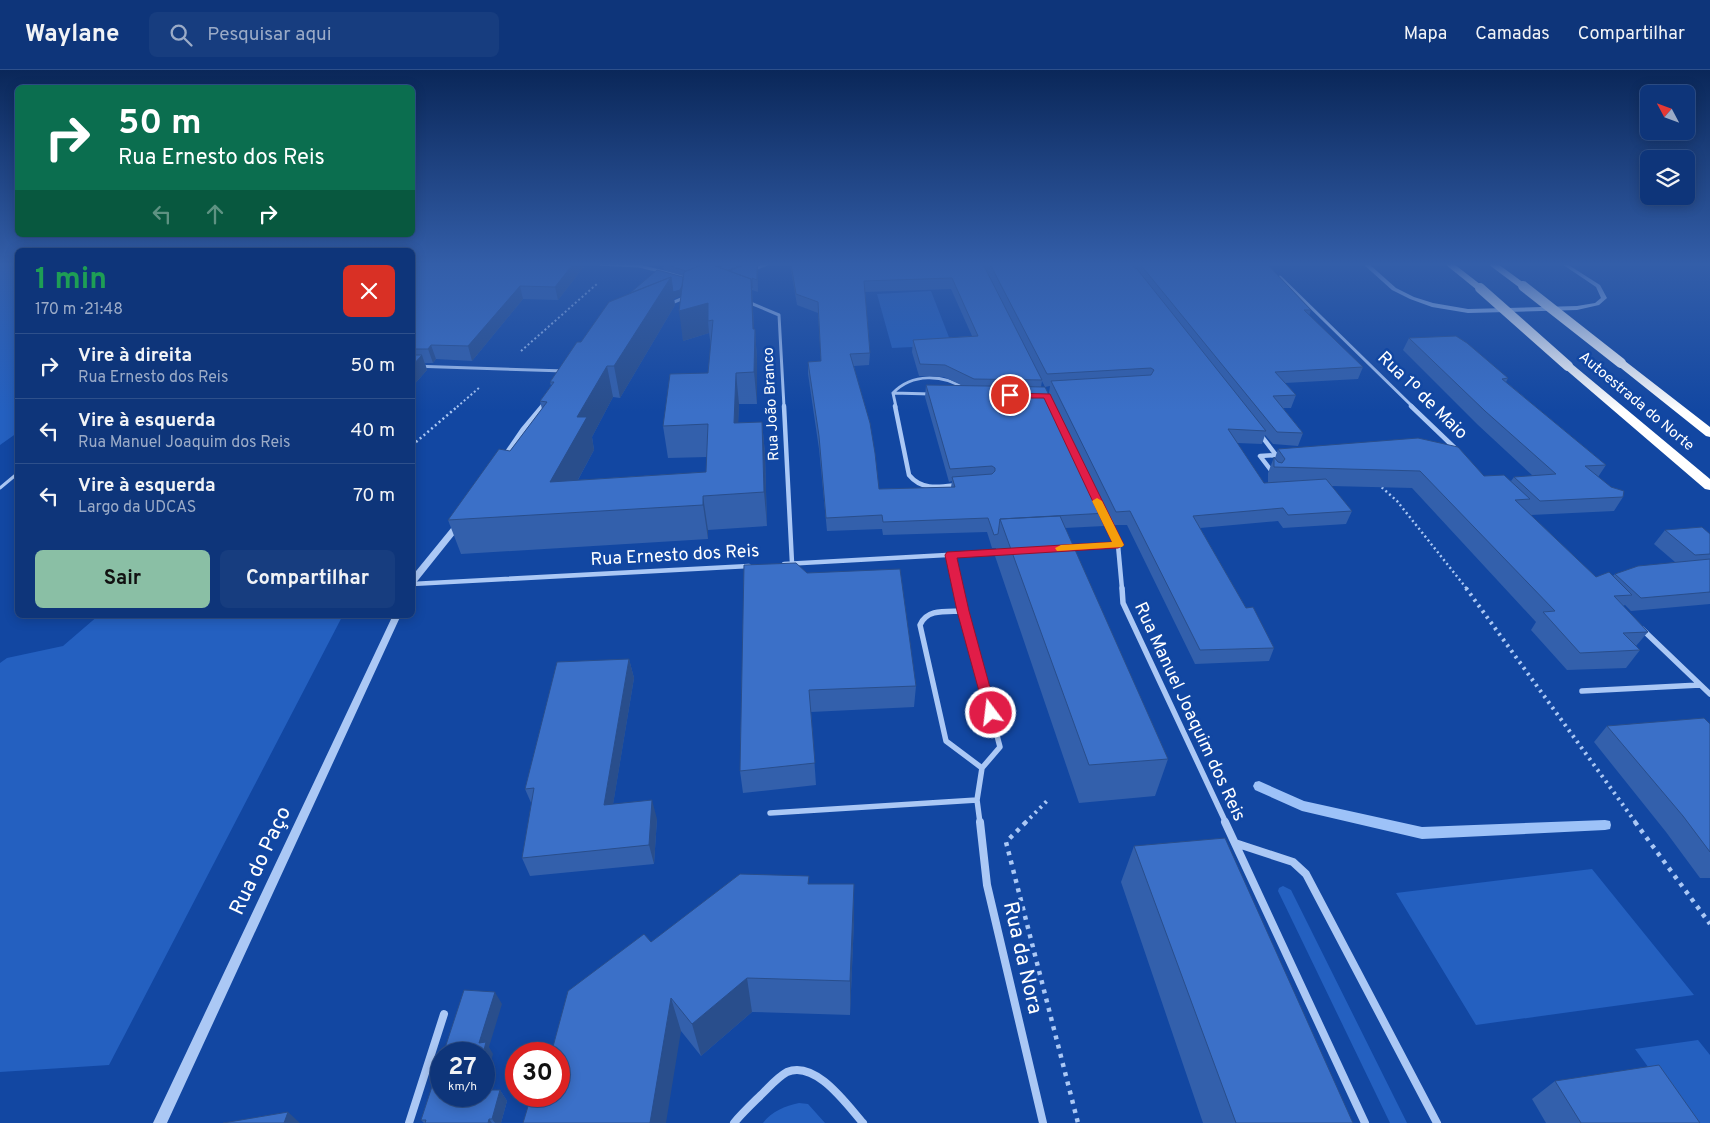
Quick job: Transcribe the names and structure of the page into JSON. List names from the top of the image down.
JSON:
{
  "streets": {
    "highway": ["Autoestrada do Norte"],
    "street": [
      "Rua 1º de Maio",
      "Rua João Branco",
      "Rua Ernesto dos Reis",
      "Rua Manuel Joaquim dos Reis",
      "Rua do Paço",
      "Rua da Nora"
    ]
  },
  "crossings": [
    ["Rua João Branco", "Rua Ernesto dos Reis"]
  ],
  "north": "top left",
  "page": {
    "header": "Waylane",
    "search": "Pesquisar aqui",
    "nav": ["Mapa", "Camadas", "Compartilhar"],
    "turn": ["50 m", "Rua Ernesto dos Reis"],
    "heading": ["1 min", "170 m · 21:48"],
    "list": [
      {
        "name": "Vire à direita",
        "note": "Rua Ernesto dos Reis",
        "value": "50 m"
      },
      {
        "name": "Vire à esquerda",
        "note": "Rua Manuel Joaquim dos Reis",
        "value": "40 m"
      },
      {
        "name": "Vire à esquerda",
        "note": "Largo da UDCAS",
        "value": "70 m"
      }
    ],
    "buttons": ["Sair", "Compartilhar"],
    "speed": "27 km/h",
    "limit": "30"
  }
}
